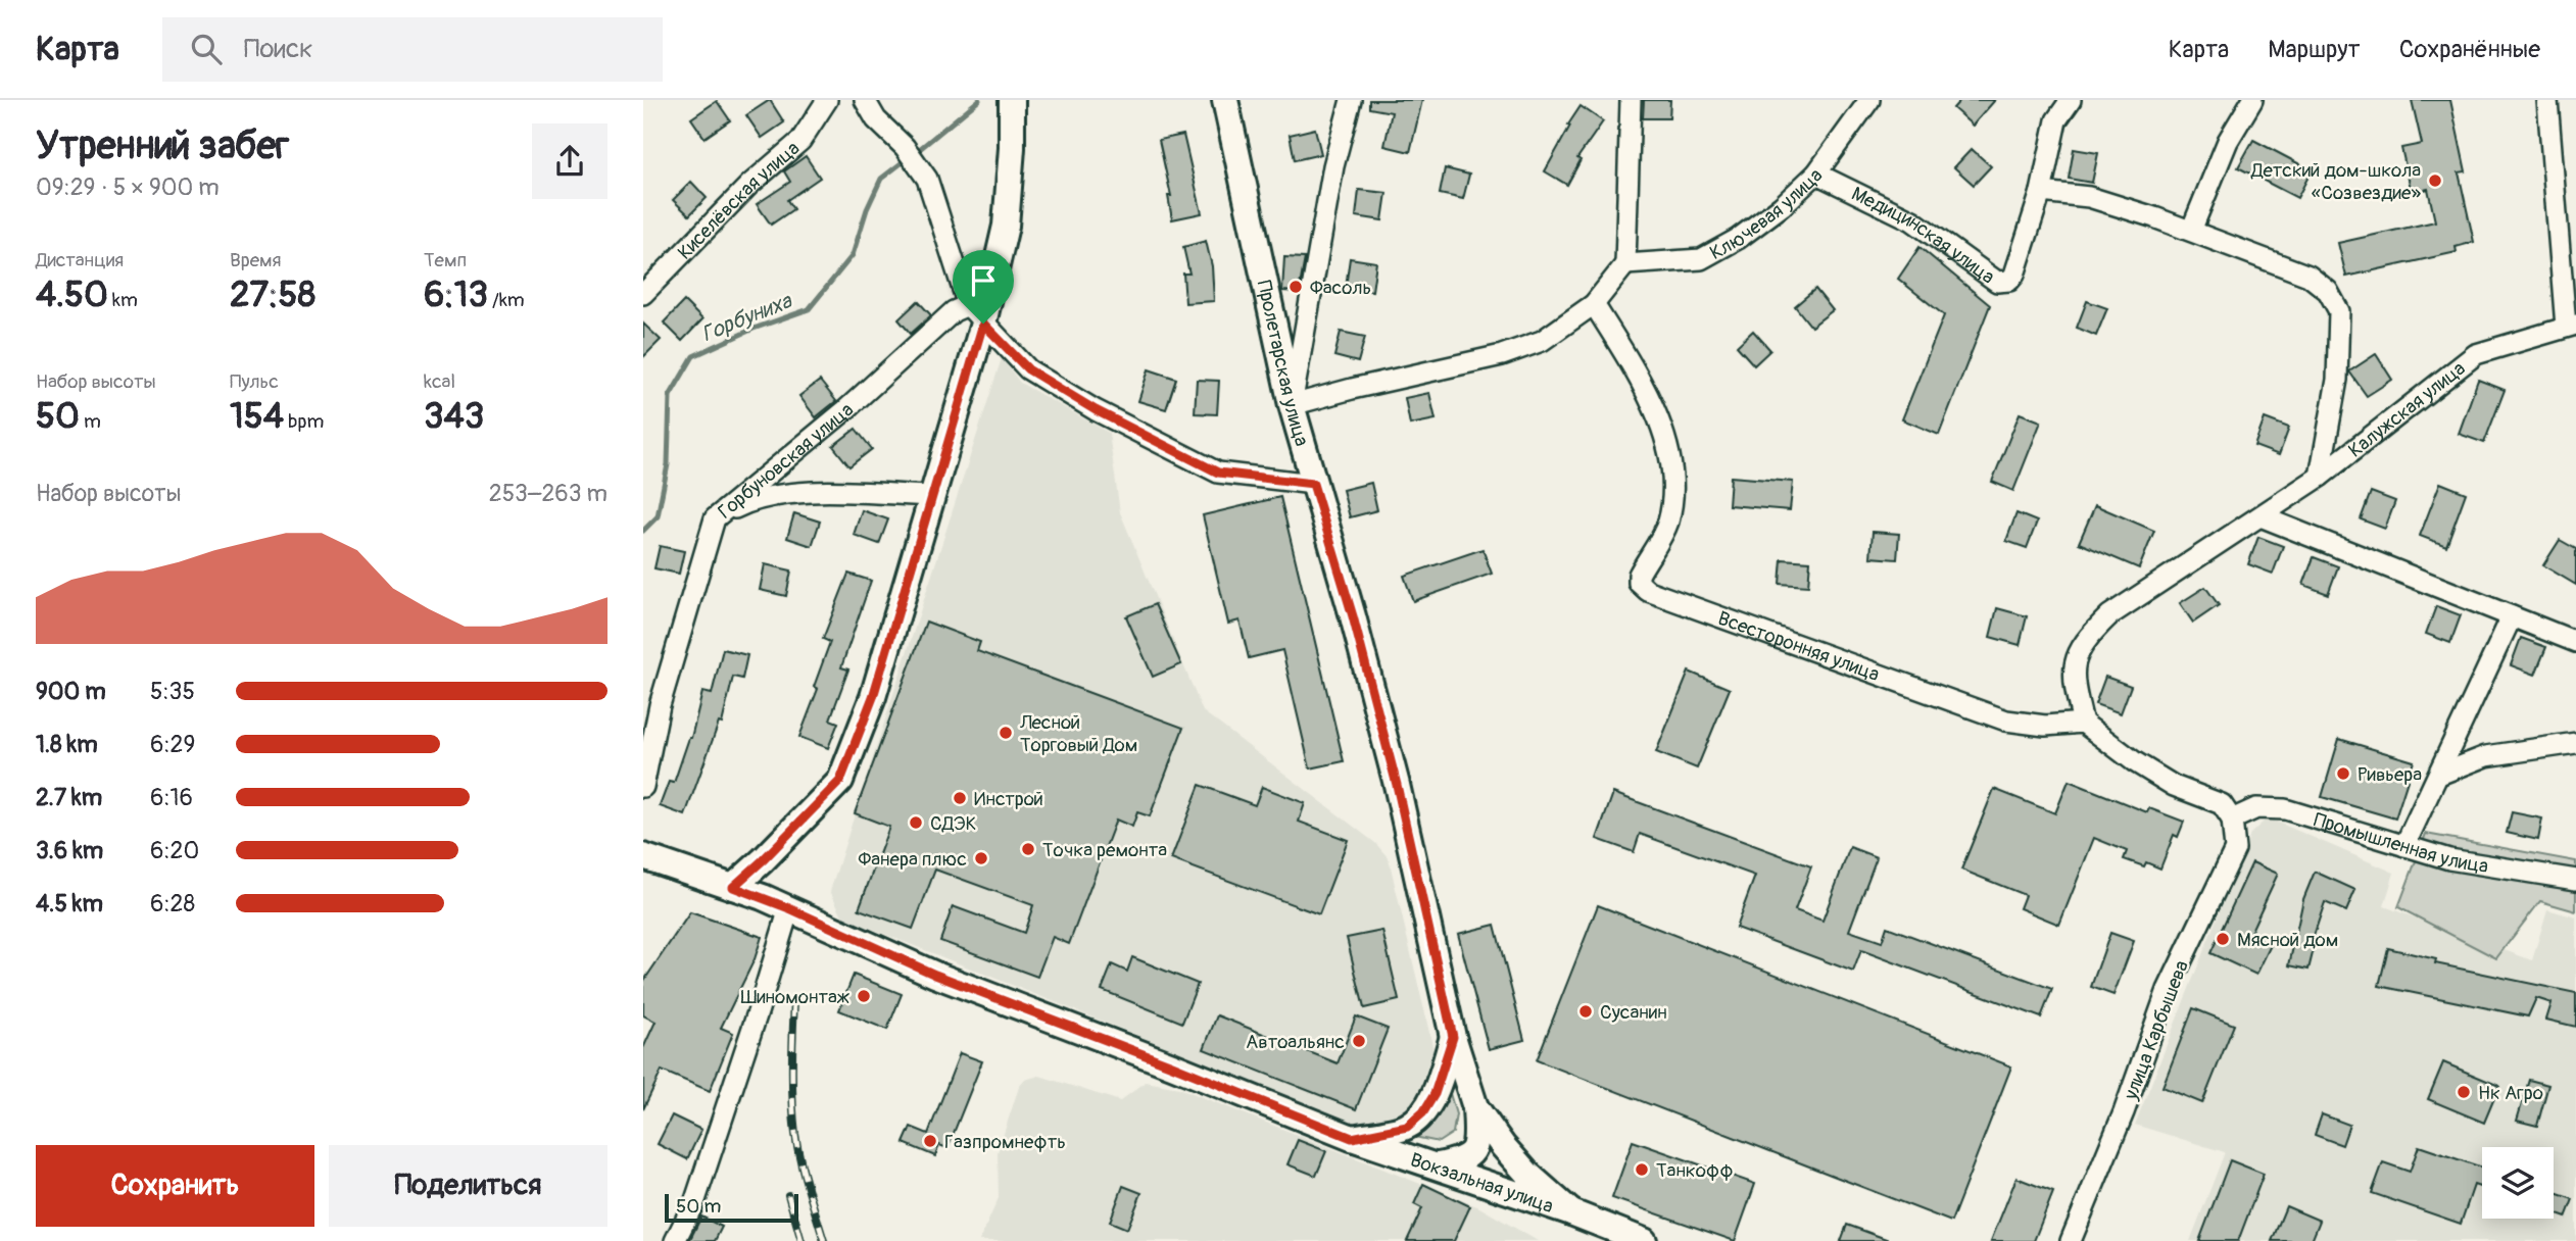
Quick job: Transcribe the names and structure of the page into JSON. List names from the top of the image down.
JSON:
{
  "streets": {
    "main road": ["Пролетарская улица", "Вокзальная улица"],
    "street": [
      "Киселёвская улица",
      "Ключевая улица",
      "Медицинская улица",
      "Калужская улица",
      "Горбуновская улица",
      "Всесторонняя улица",
      "Промышленная улица",
      "улица Карбышева"
    ]
  },
  "crossings": [
    ["Ключевая улица", "Медицинская улица"],
    ["Пролетарская улица", "Вокзальная улица"],
    ["Калужская улица", "Всесторонняя улица"],
    ["Промышленная улица", "улица Карбышева"]
  ],
  "water": ["Горбуниха"],
  "places": [
    "Детский дом-школа «Созвездие»",
    "Фасоль",
    "Лесной Торговый Дом",
    "Ривьера",
    "Инстрой",
    "СДЭК",
    "Точка ремонта",
    "Фанера плюс",
    "Мясной дом",
    "Шиномонтаж",
    "Сусанин",
    "Автоальянс",
    "Нк Агро",
    "Газпромнефть",
    "Танкофф"
  ],
  "scale_bar": "50 m",
  "page": {
    "header": "Карта",
    "search": "Поиск",
    "nav": ["Карта", "Маршрут", "Сохранённые"],
    "heading": ["Утренний забег", "09:29 · 5 × 900 m"],
    "stats": [
      ["Дистанция", "4.50 km"],
      ["Время", "27:58"],
      ["Темп", "6:13 /km"],
      ["Набор высоты", "50 m"],
      ["Пульс", "154 bpm"],
      ["kcal", "343"]
    ],
    "chart": ["Набор высоты", "253–263 m"],
    "list": [
      {
        "name": "900 m",
        "note": "5:35"
      },
      {
        "name": "1.8 km",
        "note": "6:29"
      },
      {
        "name": "2.7 km",
        "note": "6:16"
      },
      {
        "name": "3.6 km",
        "note": "6:20"
      },
      {
        "name": "4.5 km",
        "note": "6:28"
      }
    ],
    "buttons": ["Сохранить", "Поделиться"],
    "scale": "50 m"
  }
}
